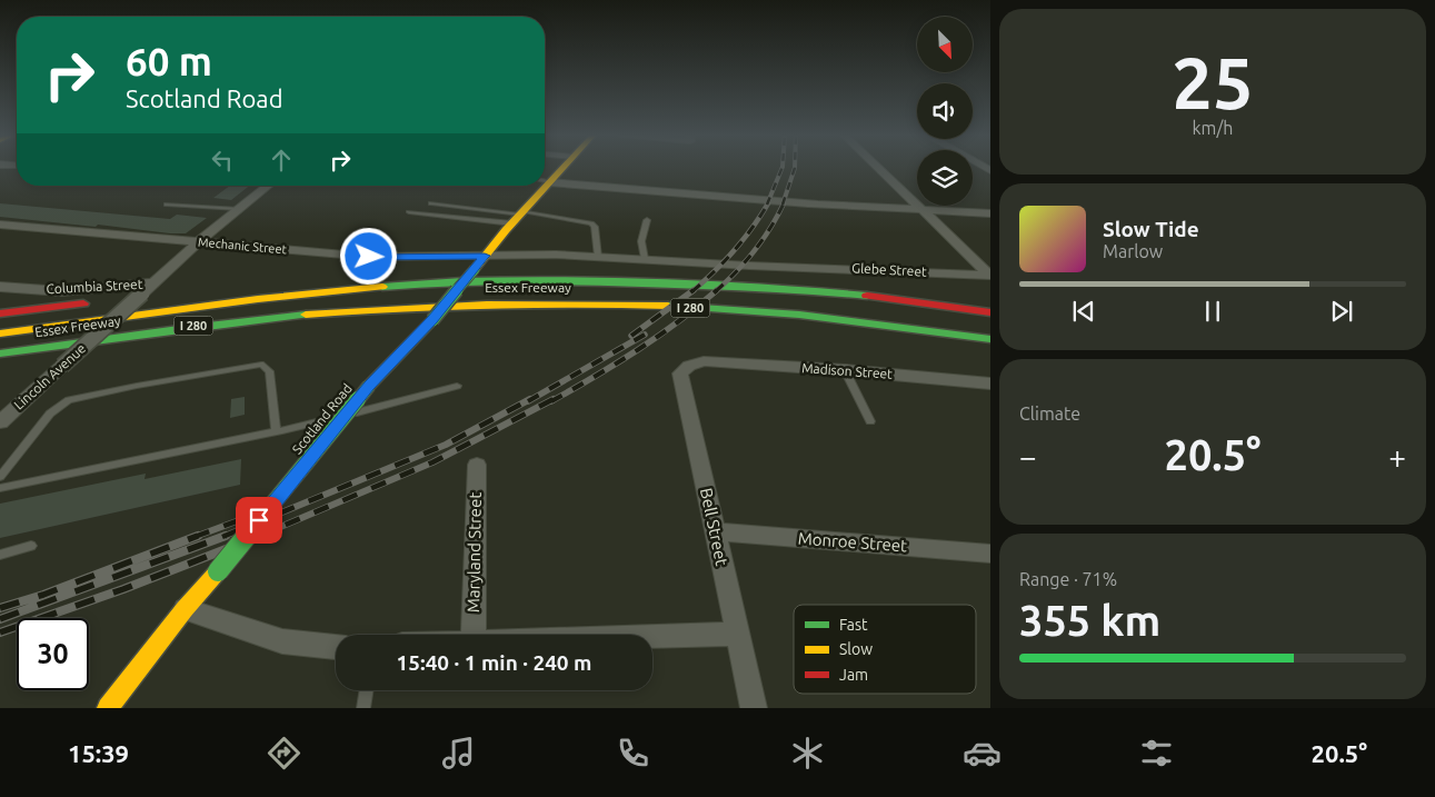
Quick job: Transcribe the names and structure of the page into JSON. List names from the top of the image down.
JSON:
{
  "streets": {
    "main road": ["Essex Freeway", "I 280", "Scotland Road"],
    "street": [
      "Mechanic Street",
      "Glebe Street",
      "Columbia Street",
      "Madison Street",
      "Lincoln Avenue",
      "Bell Street",
      "Monroe Street",
      "Maryland Street"
    ]
  },
  "crossings": [
    ["Mechanic Street", "Glebe Street"],
    ["Mechanic Street", "Lincoln Avenue"],
    ["Mechanic Street", "Scotland Road"],
    ["Glebe Street", "Scotland Road"],
    ["Columbia Street", "Lincoln Avenue"],
    ["Madison Street", "Bell Street"],
    ["Bell Street", "Monroe Street"]
  ],
  "legend": ["Fast", "Slow", "Jam"],
  "north": "bottom right",
  "page": {
    "tile": [
      ["25", "km/h"],
      "Climate",
      ["Range · 71%", "355 km"]
    ],
    "turn": ["60 m", "Scotland Road"],
    "song": ["Slow Tide", "Marlow"],
    "heat": ["−", "20.5°", "+"],
    "limit": "30",
    "trip": "15:40 · 1 min · 240 m",
    "tabs": ["15:39", "20.5°"]
  }
}
